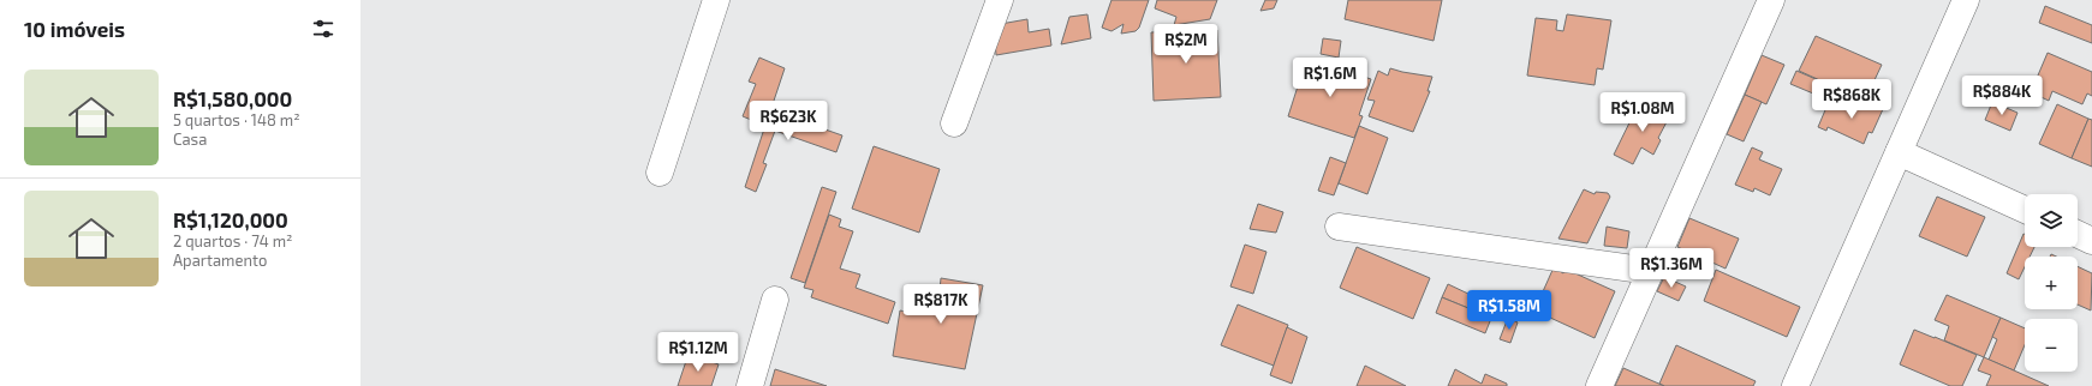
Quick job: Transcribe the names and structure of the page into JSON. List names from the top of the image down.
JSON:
{
  "page": {
    "heading": "10 imóveis",
    "price": [
      "R$2M",
      "R$1.6M",
      "R$884K",
      "R$868K",
      "R$1.08M",
      "R$623K",
      "R$1.36M",
      "R$817K",
      "R$1.58M",
      "R$1.12M"
    ],
    "list": [
      {
        "name": "R$1,580,000",
        "note": "5 quartos · 148 m² · Casa"
      },
      {
        "name": "R$1,120,000",
        "note": "2 quartos · 74 m² · Apartamento"
      }
    ],
    "map_buttons": ["+", "−"]
  }
}
